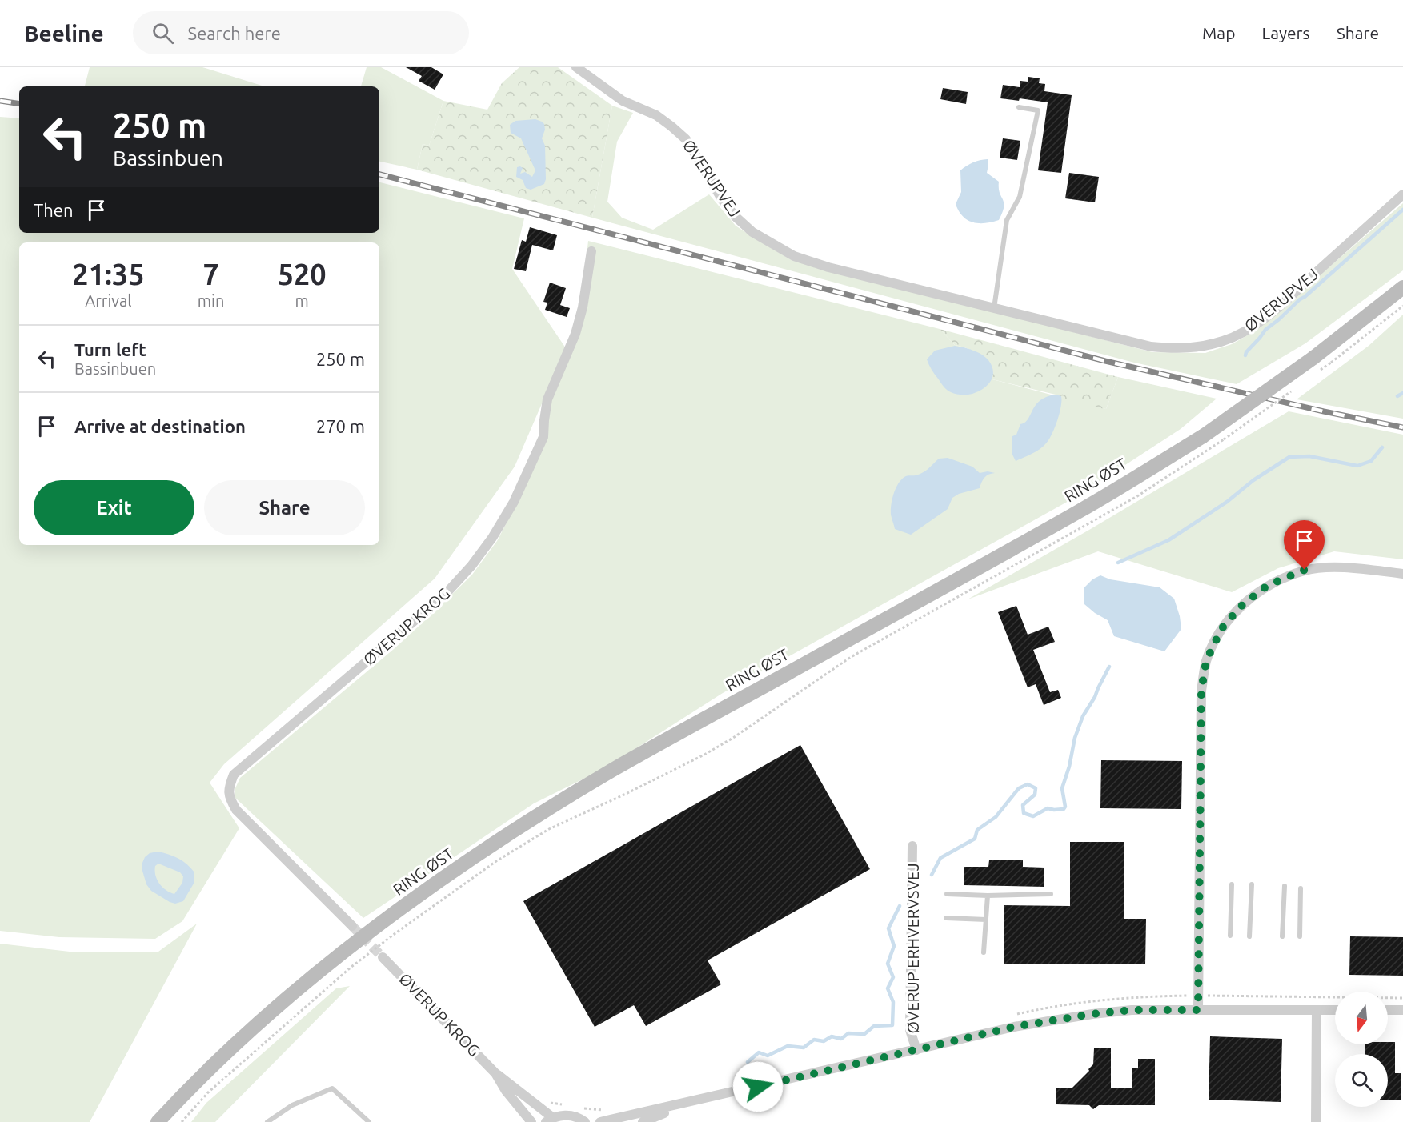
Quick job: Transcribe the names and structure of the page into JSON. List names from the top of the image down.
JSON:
{
  "streets": {
    "main road": ["RING ØST"],
    "street": ["ØVERUPVEJ", "ØVERUP KROG", "ØVERUP ERHVERVSVEJ"]
  },
  "north": "bottom",
  "page": {
    "header": "Beeline",
    "search": "Search here",
    "nav": ["Map", "Layers", "Share"],
    "turn": ["250 m", "Bassinbuen"],
    "then": "Then",
    "eta": [
      "21:35",
      "Arrival",
      "7",
      "min",
      "520",
      "m"
    ],
    "list": [
      {
        "name": "Turn left",
        "note": "Bassinbuen",
        "value": "250 m"
      },
      {
        "name": "Arrive at destination",
        "value": "270 m"
      }
    ],
    "buttons": ["Exit", "Share"]
  }
}
